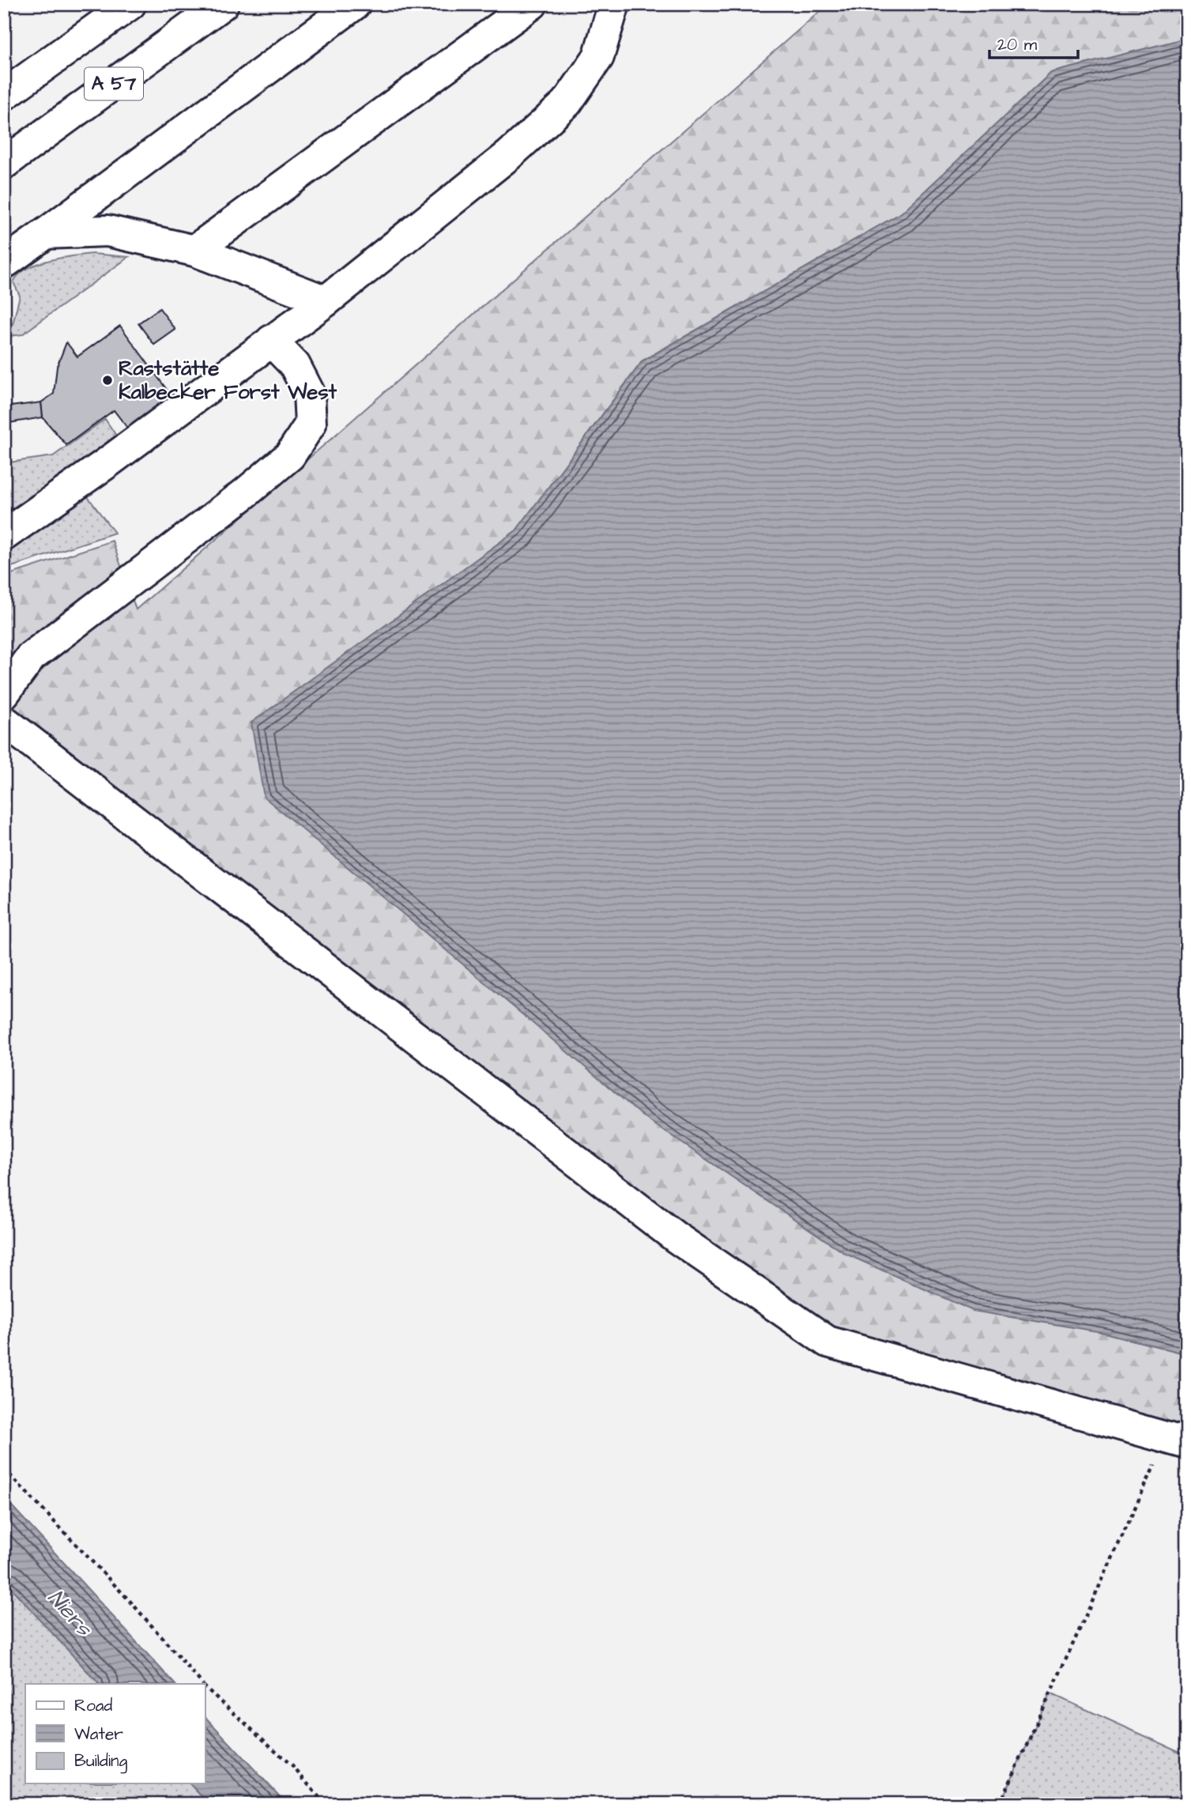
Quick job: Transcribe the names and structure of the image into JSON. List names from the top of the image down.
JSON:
{
  "streets": {
    "main road": ["A 57"]
  },
  "water": ["Niers"],
  "places": ["Raststätte Kalbecker Forst West"],
  "legend": ["Road", "Water", "Building"],
  "scale_bar": "20 m"
}
